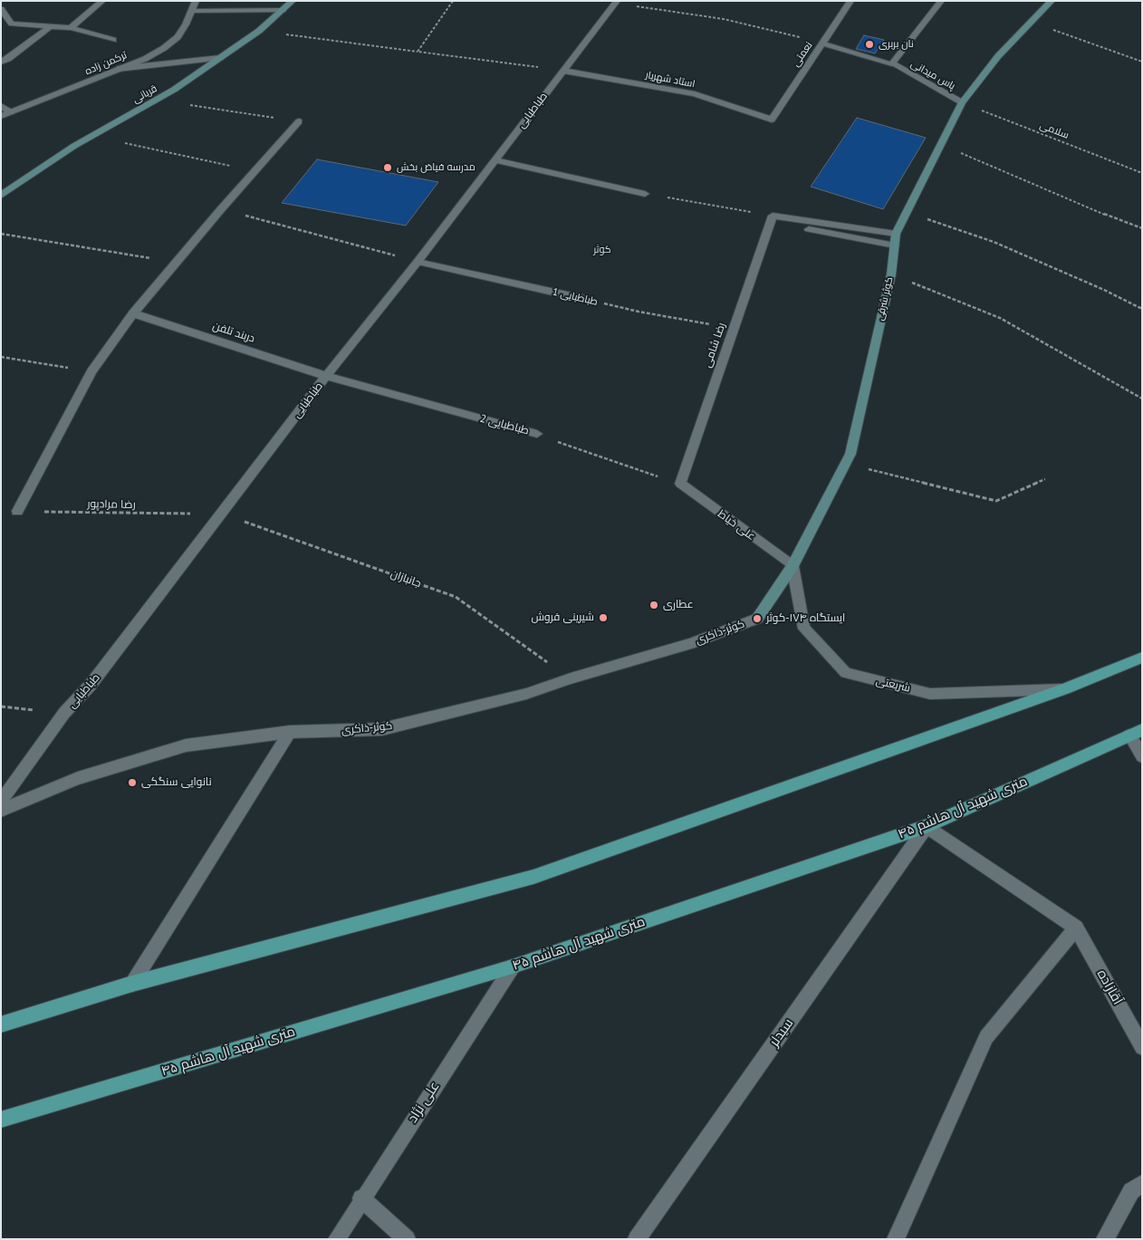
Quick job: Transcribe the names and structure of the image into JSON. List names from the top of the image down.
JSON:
{
  "streets": {
    "main road": ["قربانی", "کوثر شرقی", "۴۵ متری شهید آل هاشم"],
    "street": [
      "نعمتی",
      "ترکمن زاده",
      "پاس میدانی",
      "استاد شهریار",
      "طباطبایی",
      "طباطبایی 1",
      "دربند تلفن",
      "رضا شامی",
      "طباطبایی 2",
      "علی خیاط",
      "کوثر-ذاکری",
      "شریعتی",
      "آقازاده",
      "سیدلر",
      "علی نژاد"
    ],
    "path": ["سلامی", "رضا مرادپور", "جانبازان"]
  },
  "crossings": [
    ["نعمتی", "استاد شهریار"],
    ["پاس میدانی", "سلامی"],
    ["پاس میدانی", "کوثر شرقی"],
    ["استاد شهریار", "طباطبایی"],
    ["طباطبایی", "طباطبایی 1"],
    ["طباطبایی", "دربند تلفن"],
    ["طباطبایی", "طباطبایی 2"],
    ["طباطبایی", "رضا مرادپور"],
    ["طباطبایی", "جانبازان"],
    ["سلامی", "کوثر شرقی"],
    ["طباطبایی 1", "رضا شامی"],
    ["کوثر شرقی", "علی خیاط"],
    ["کوثر شرقی", "کوثر-ذاکری"],
    ["کوثر شرقی", "شریعتی"],
    ["دربند تلفن", "طباطبایی 2"],
    ["رضا شامی", "طباطبایی 2"],
    ["رضا شامی", "علی خیاط"],
    ["طباطبایی 2", "علی خیاط"],
    ["رضا مرادپور", "جانبازان"],
    ["علی خیاط", "شریعتی"],
    ["جانبازان", "کوثر-ذاکری"],
    ["۴۵ متری شهید آل هاشم", "سیدلر"],
    ["۴۵ متری شهید آل هاشم", "علی نژاد"]
  ],
  "districts": ["کوثر"],
  "places": [
    "نان بربری",
    "مدرسه فیاض بخش",
    "عطاری",
    "شیرینی فروش",
    "ایستگاه ۱۷۴-کوثر",
    "نانوایی سنگکی"
  ]
}
